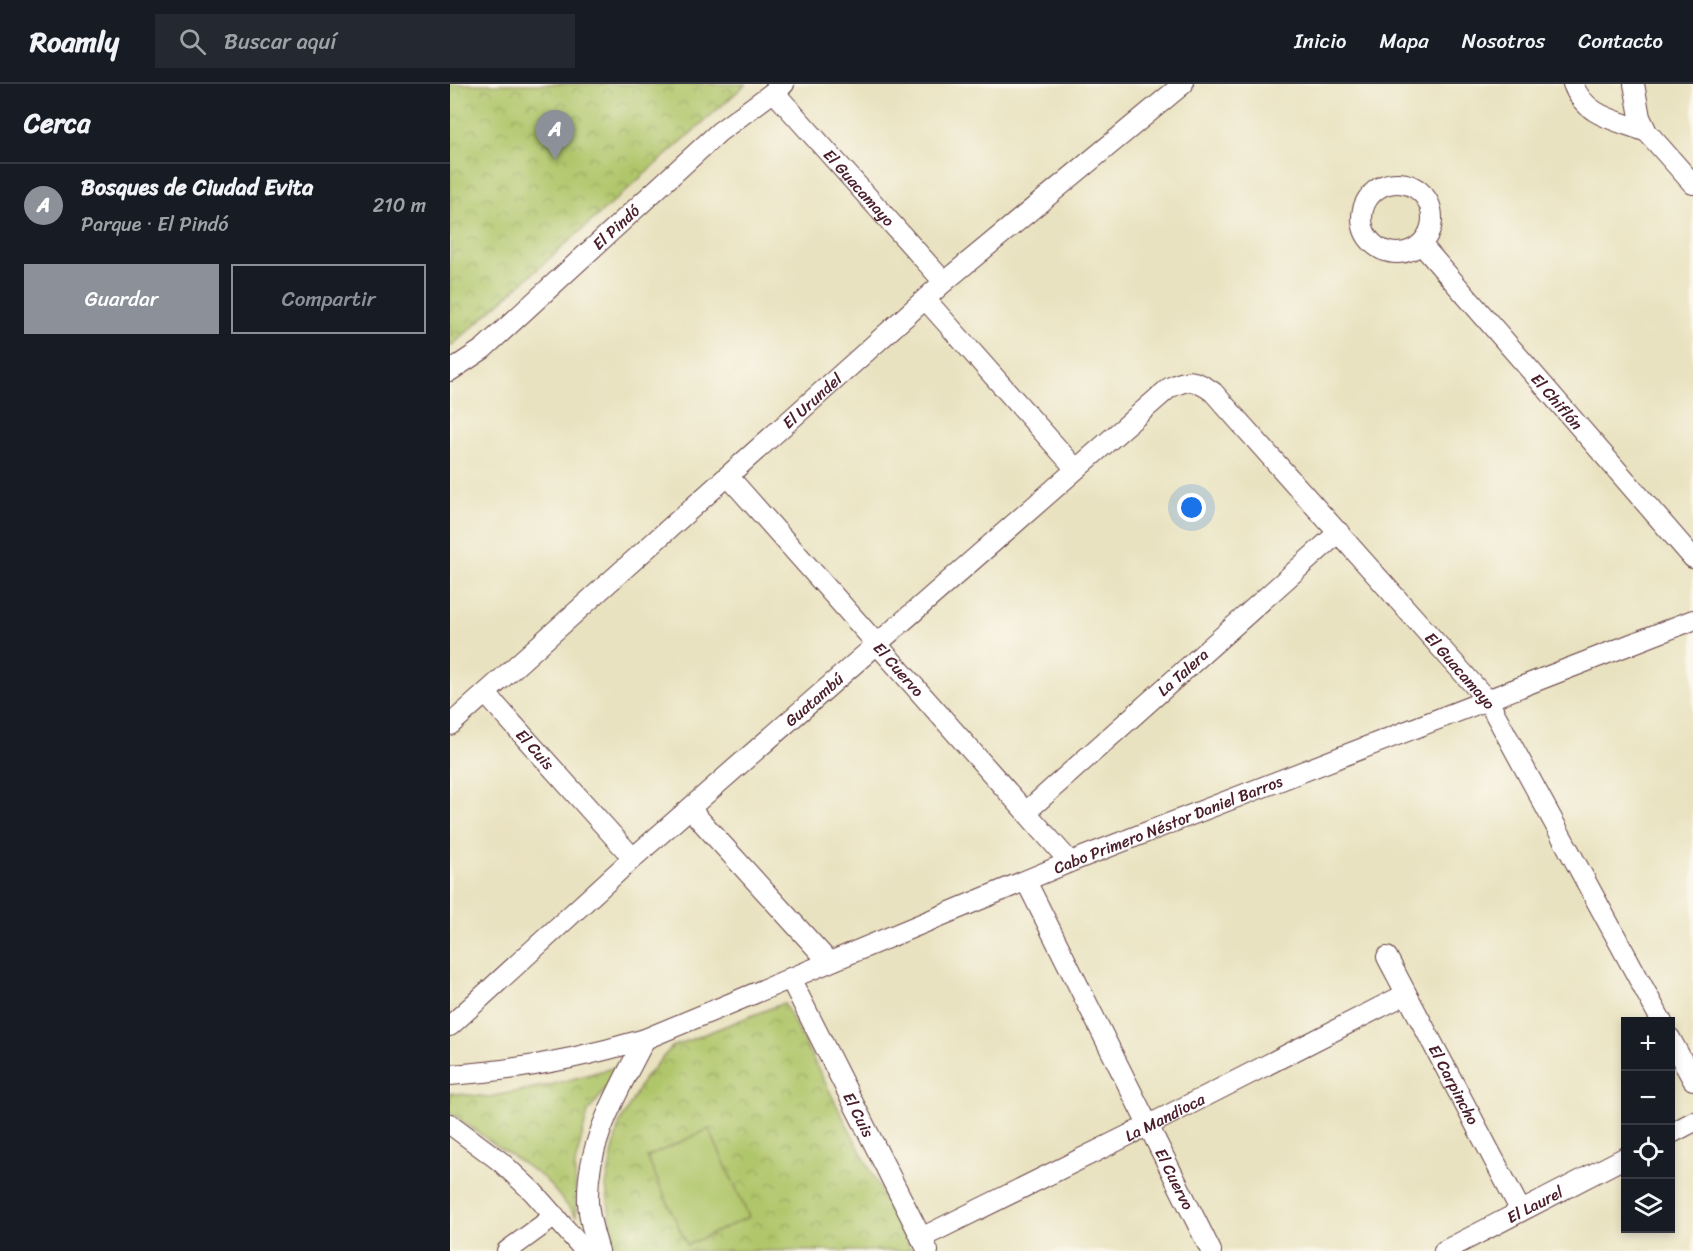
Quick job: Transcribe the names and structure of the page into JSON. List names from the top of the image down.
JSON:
{
  "streets": {
    "street": [
      "El Guacamayo",
      "El Pindó",
      "El Urundel",
      "El Chiflón",
      "El Cuervo",
      "La Talera",
      "Guatambú",
      "El Cuis",
      "Cabo Primero Néstor Daniel Barros",
      "El Carpincho",
      "La Mandioca",
      "El Laurel"
    ]
  },
  "crossings": [
    ["El Guacamayo", "El Pindó"],
    ["El Guacamayo", "El Urundel"],
    ["El Guacamayo", "La Talera"],
    ["El Guacamayo", "Guatambú"],
    ["El Guacamayo", "Cabo Primero Néstor Daniel Barros"],
    ["El Urundel", "El Cuervo"],
    ["El Urundel", "El Cuis"],
    ["El Cuervo", "La Talera"],
    ["El Cuervo", "Guatambú"],
    ["El Cuervo", "Cabo Primero Néstor Daniel Barros"],
    ["El Cuervo", "La Mandioca"],
    ["Guatambú", "El Cuis"],
    ["El Cuis", "Cabo Primero Néstor Daniel Barros"],
    ["El Cuis", "La Mandioca"],
    ["El Carpincho", "La Mandioca"],
    ["El Carpincho", "El Laurel"]
  ],
  "page": {
    "header": "Roamly",
    "search": "Buscar aquí",
    "nav": [
      "Inicio",
      "Mapa",
      "Nosotros",
      "Contacto"
    ],
    "heading": "Cerca",
    "pins": "A",
    "list": [
      {
        "mark": "A",
        "name": "Bosques de Ciudad Evita",
        "note": "Parque · El Pindó",
        "value": "210 m"
      }
    ],
    "buttons": ["Guardar", "Compartir"],
    "map_buttons": ["+", "−"]
  }
}
